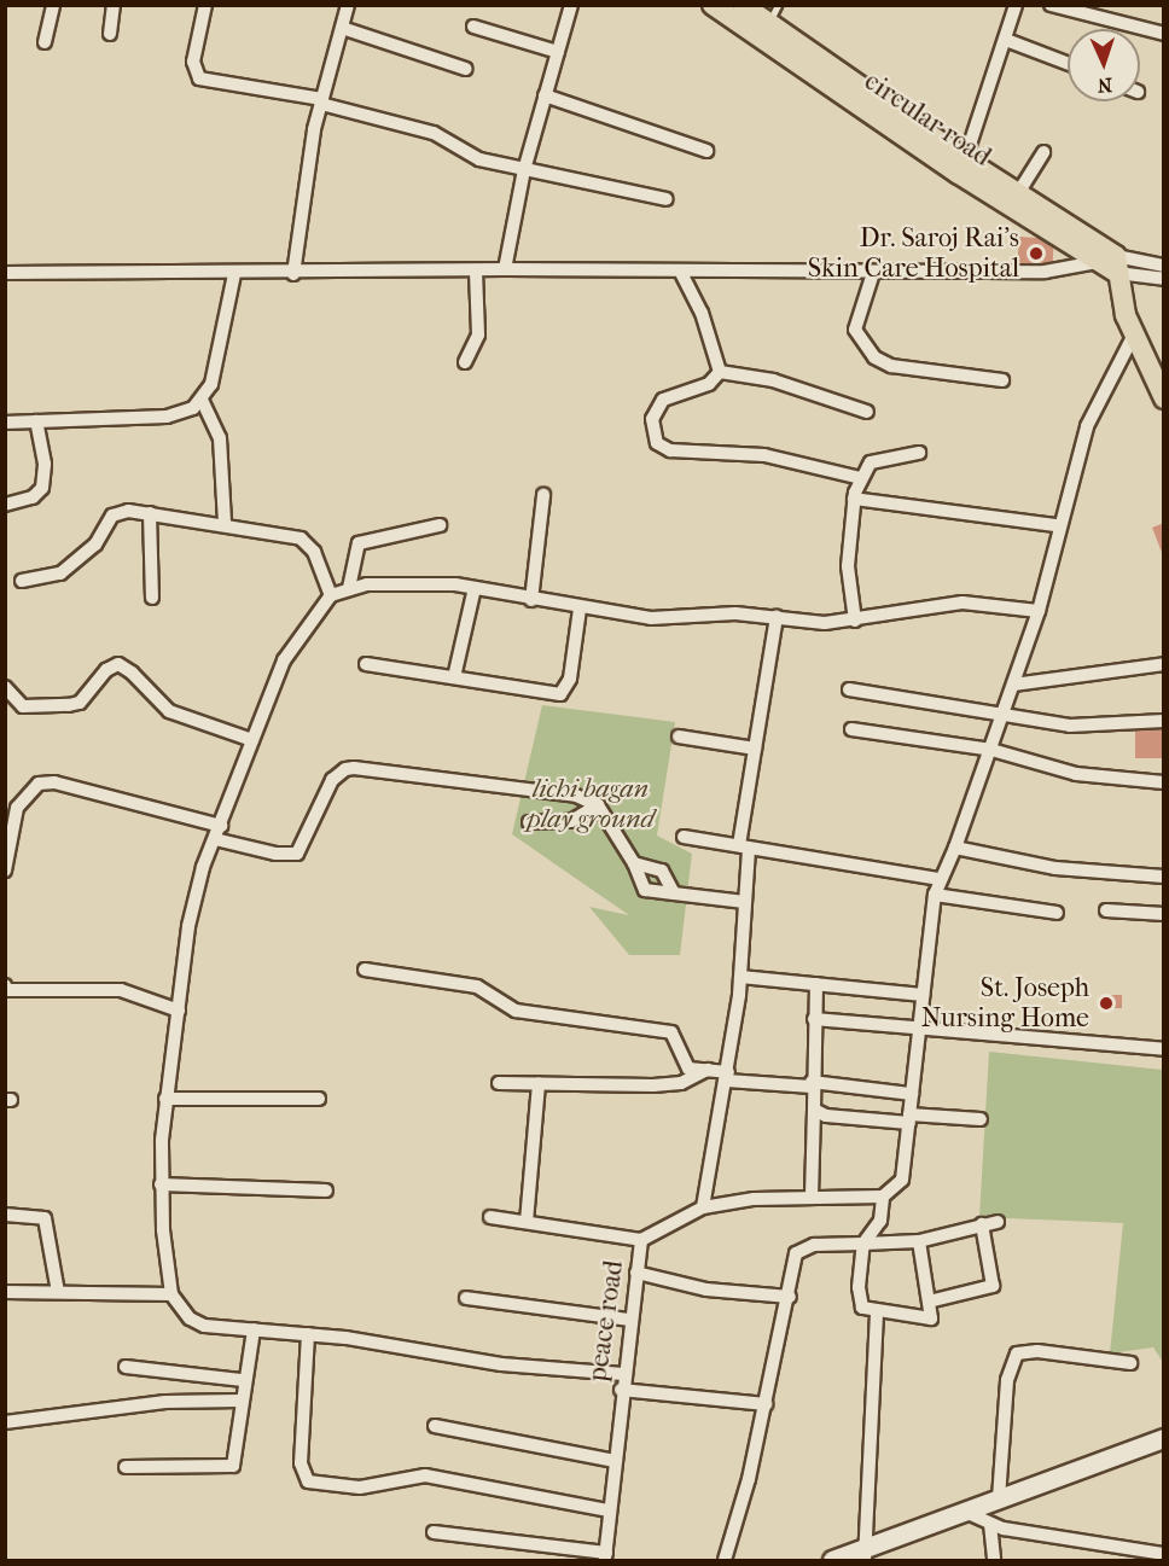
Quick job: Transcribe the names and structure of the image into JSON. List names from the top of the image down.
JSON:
{
  "streets": {
    "main road": ["circular road"],
    "street": ["peace road"]
  },
  "parks": ["lichi bagan play ground"],
  "places": ["Dr. Saroj Rai's Skin Care Hospital", "St. Joseph Nursing Home"],
  "north": "bottom"
}
